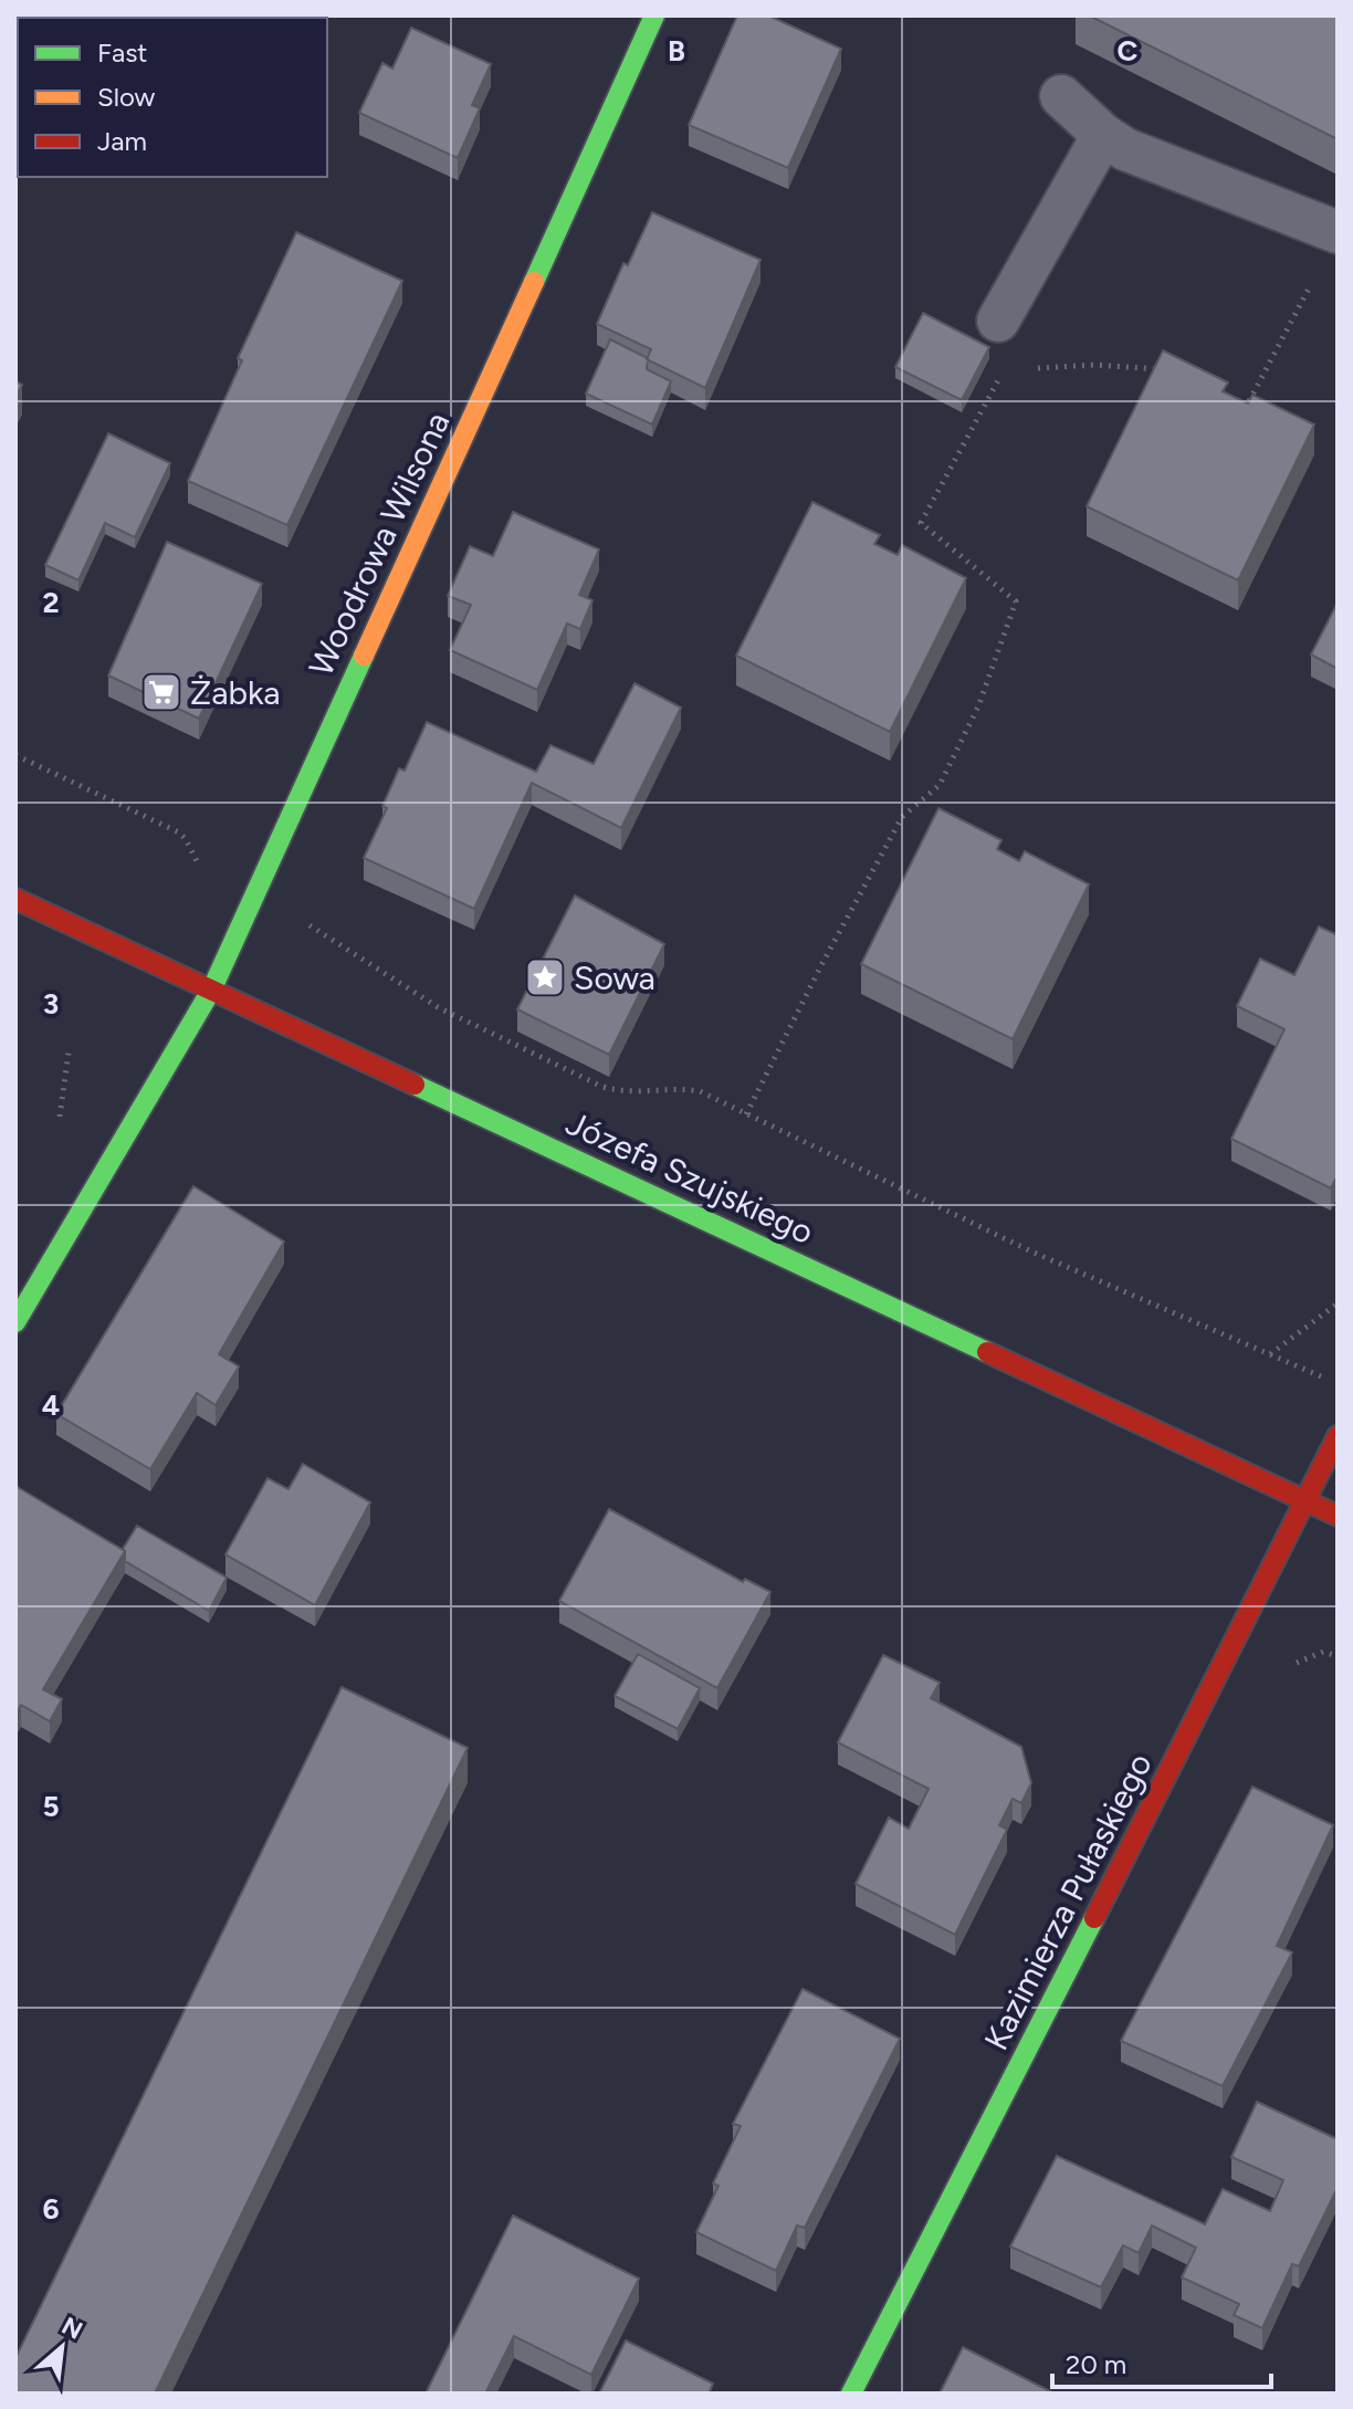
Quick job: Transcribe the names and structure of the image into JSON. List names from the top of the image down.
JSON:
{
  "streets": {
    "street": ["Woodrowa Wilsona", "Józefa Szujskiego", "Kazimierza Pułaskiego"]
  },
  "crossings": [
    ["Woodrowa Wilsona", "Józefa Szujskiego"],
    ["Józefa Szujskiego", "Kazimierza Pułaskiego"]
  ],
  "places": {
    "supermarket": ["Żabka"],
    "place": ["Sowa"]
  },
  "legend": ["Fast", "Slow", "Jam"],
  "scale_bar": "20 m",
  "north": "top right",
  "grid": {
    "columns": ["B", "C"],
    "rows": [
      "2",
      "3",
      "4",
      "5",
      "6"
    ]
  }
}
